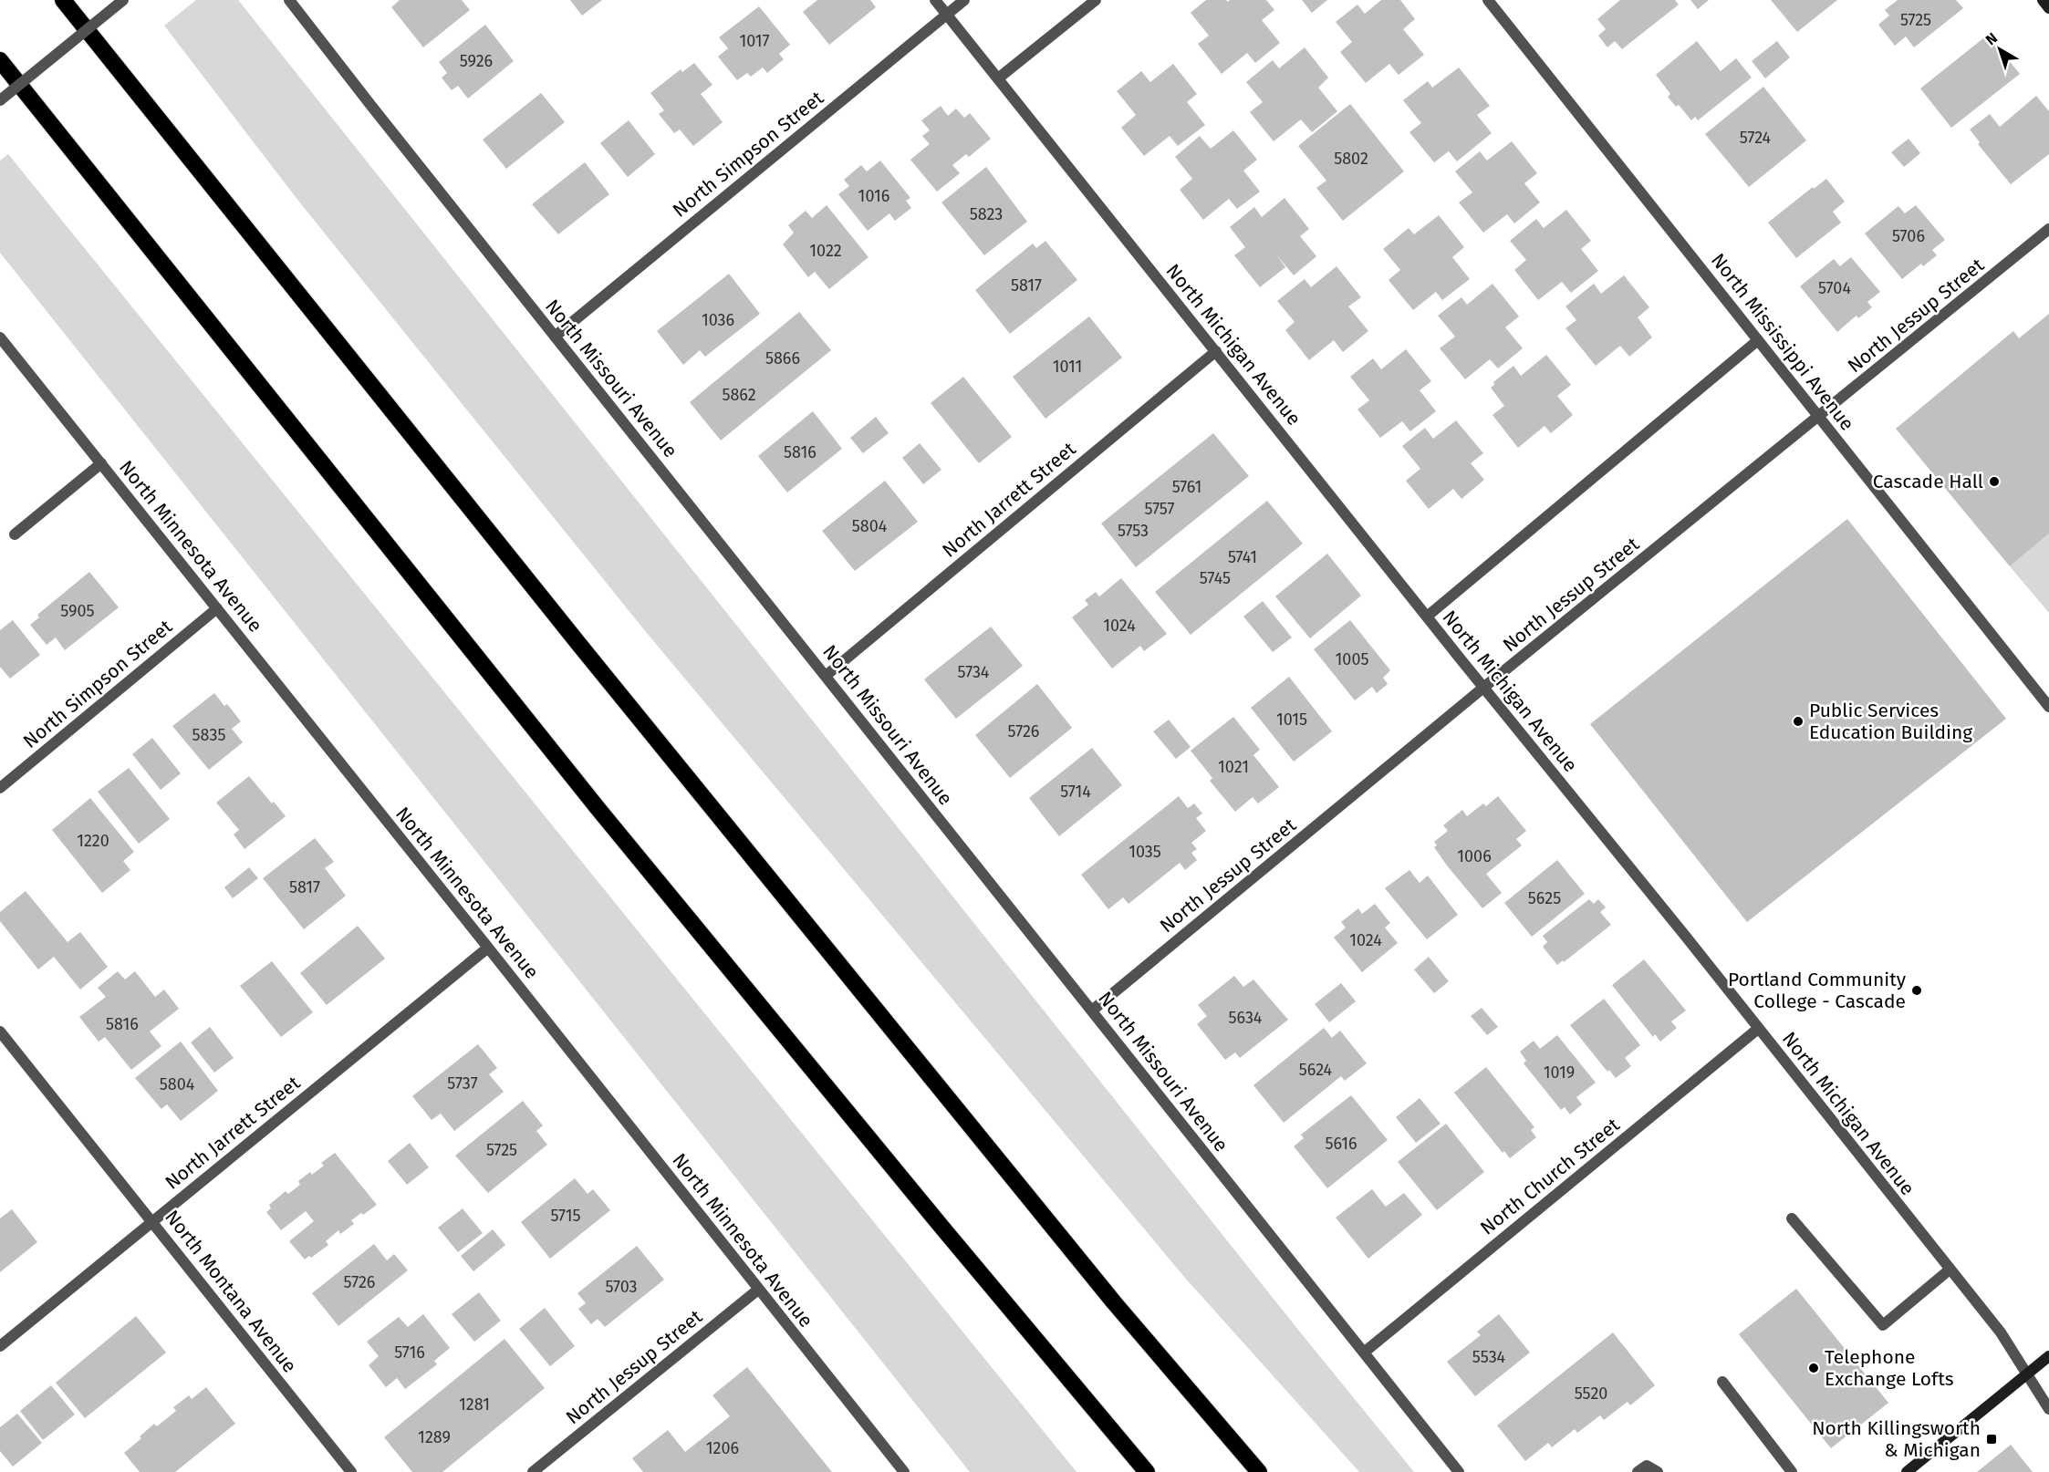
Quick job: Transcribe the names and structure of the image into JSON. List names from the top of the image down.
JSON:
{
  "streets": {
    "street": [
      "North Simpson Street",
      "North Jessup Street",
      "North Mississippi Avenue",
      "North Michigan Avenue",
      "North Missouri Avenue",
      "North Jarrett Street",
      "North Minnesota Avenue",
      "North Church Street",
      "North Montana Avenue"
    ]
  },
  "crossings": [
    ["North Simpson Street", "North Michigan Avenue"],
    ["North Simpson Street", "North Missouri Avenue"],
    ["North Simpson Street", "North Minnesota Avenue"],
    ["North Jessup Street", "North Mississippi Avenue"],
    ["North Jessup Street", "North Michigan Avenue"],
    ["North Jessup Street", "North Missouri Avenue"],
    ["North Jessup Street", "North Minnesota Avenue"],
    ["North Michigan Avenue", "North Jarrett Street"],
    ["North Michigan Avenue", "North Church Street"],
    ["North Missouri Avenue", "North Jarrett Street"],
    ["North Missouri Avenue", "North Church Street"],
    ["North Jarrett Street", "North Minnesota Avenue"],
    ["North Jarrett Street", "North Montana Avenue"]
  ],
  "places": {
    "other": [
      "Cascade Hall",
      "Public Services Education Building",
      "Portland Community College - Cascade",
      "Telephone Exchange Lofts"
    ],
    "transit": ["North Killingsworth & Michigan"]
  },
  "house_numbers": [
    "5725",
    "1017",
    "5926",
    "5724",
    "5802",
    "1016",
    "5823",
    "5706",
    "1022",
    "5817",
    "5704",
    "1036",
    "5866",
    "1011",
    "5862",
    "5816",
    "5761",
    "5757",
    "5804",
    "5753",
    "5741",
    "5745",
    "5905",
    "1024",
    "1005",
    "5734",
    "1015",
    "5726",
    "5835",
    "1021",
    "5714",
    "1220",
    "1035",
    "1006",
    "5817",
    "5625",
    "1024",
    "5634",
    "5816",
    "5624",
    "1019",
    "5737",
    "5804",
    "5616",
    "5725",
    "5715",
    "5726",
    "5703",
    "5716",
    "5534",
    "5520",
    "1281",
    "1289",
    "1206"
  ],
  "north": "top left"
}
